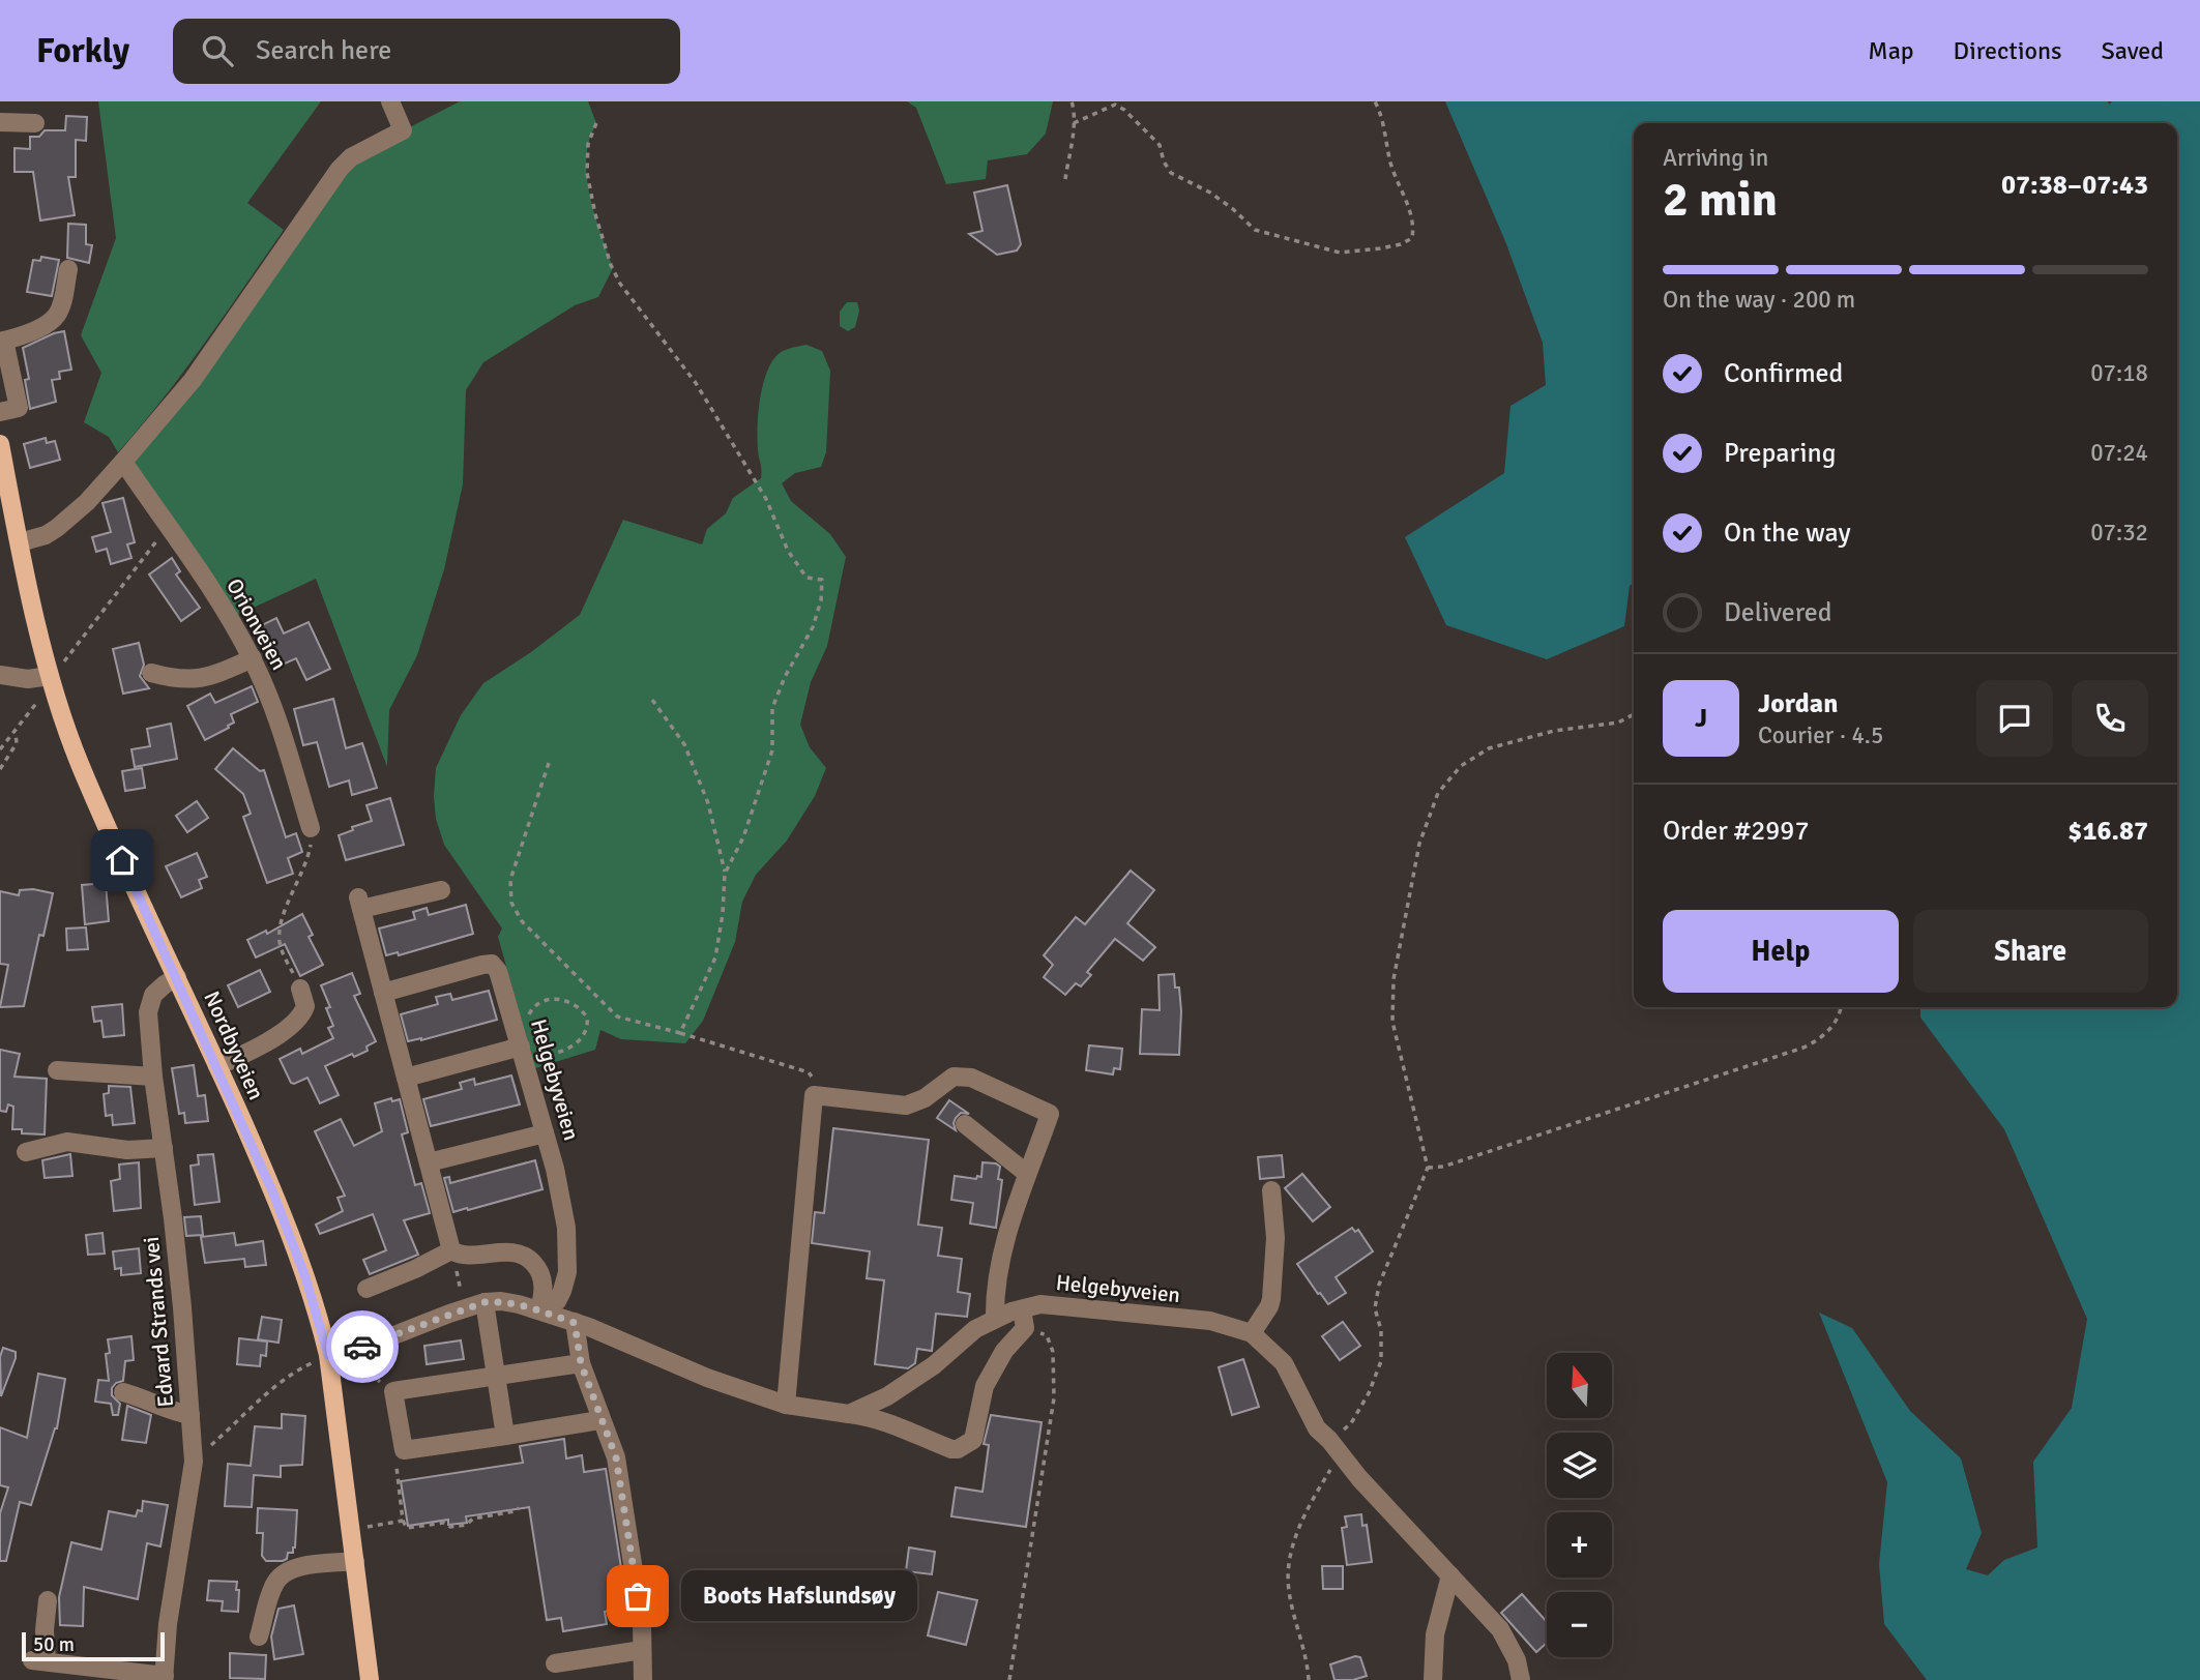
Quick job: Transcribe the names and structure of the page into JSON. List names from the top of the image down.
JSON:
{
  "streets": {
    "main road": ["Nordbyveien"],
    "street": ["Orionveien", "Helgebyveien", "Edvard Strands vei"]
  },
  "crossings": [
    ["Nordbyveien", "Edvard Strands vei"]
  ],
  "places": ["Boots Hafslundsøy"],
  "scale_bar": "50 m",
  "north": "top",
  "page": {
    "header": "Forkly",
    "search": "Search here",
    "nav": ["Map", "Directions", "Saved"],
    "heading": ["2 min", "Arriving in", "07:38–07:43"],
    "panel": [
      "Jordan",
      "Courier · 4.5",
      "Order #2997",
      "$16.87"
    ],
    "bar": "On the way · 200 m",
    "list": [
      ["Confirmed", "07:18"],
      ["Preparing", "07:24"],
      ["On the way", "07:32"],
      "Delivered"
    ],
    "round": "J",
    "buttons": ["Help", "Share"],
    "map_buttons": ["+", "−"],
    "bubble": "Boots Hafslundsøy",
    "scale": "50 m"
  }
}
